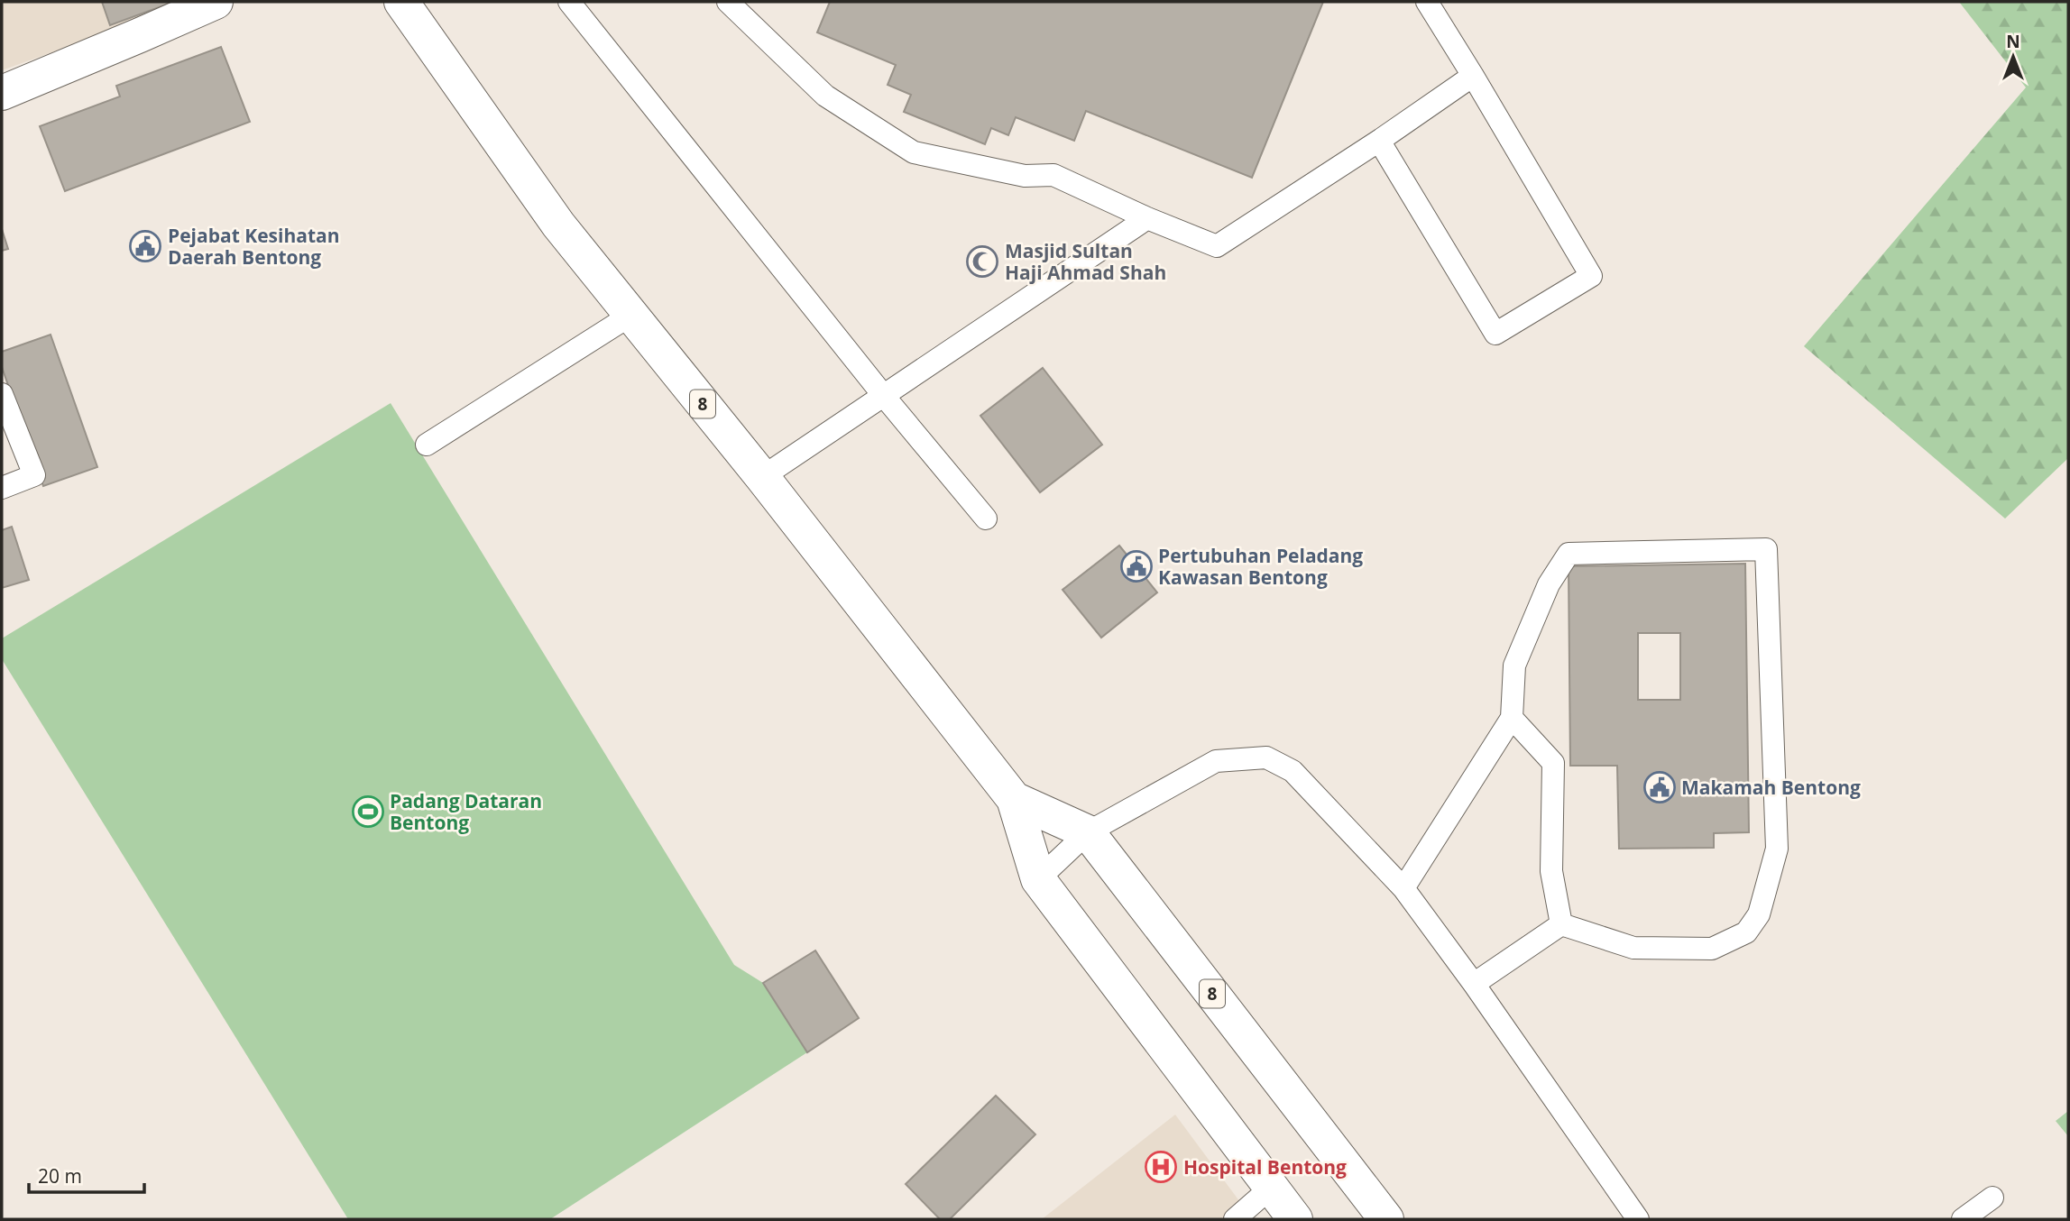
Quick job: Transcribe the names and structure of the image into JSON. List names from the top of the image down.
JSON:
{
  "streets": {
    "main road": ["8"]
  },
  "places": {
    "public building": ["Pejabat Kesihatan Daerah Bentong", "Pertubuhan Peladang Kawasan Bentong", "Makamah Bentong"],
    "mosque": ["Masjid Sultan Haji Ahmad Shah"],
    "sports": ["Padang Dataran Bentong"],
    "hospital": ["Hospital Bentong"]
  },
  "scale_bar": "20 m",
  "north": "top"
}
